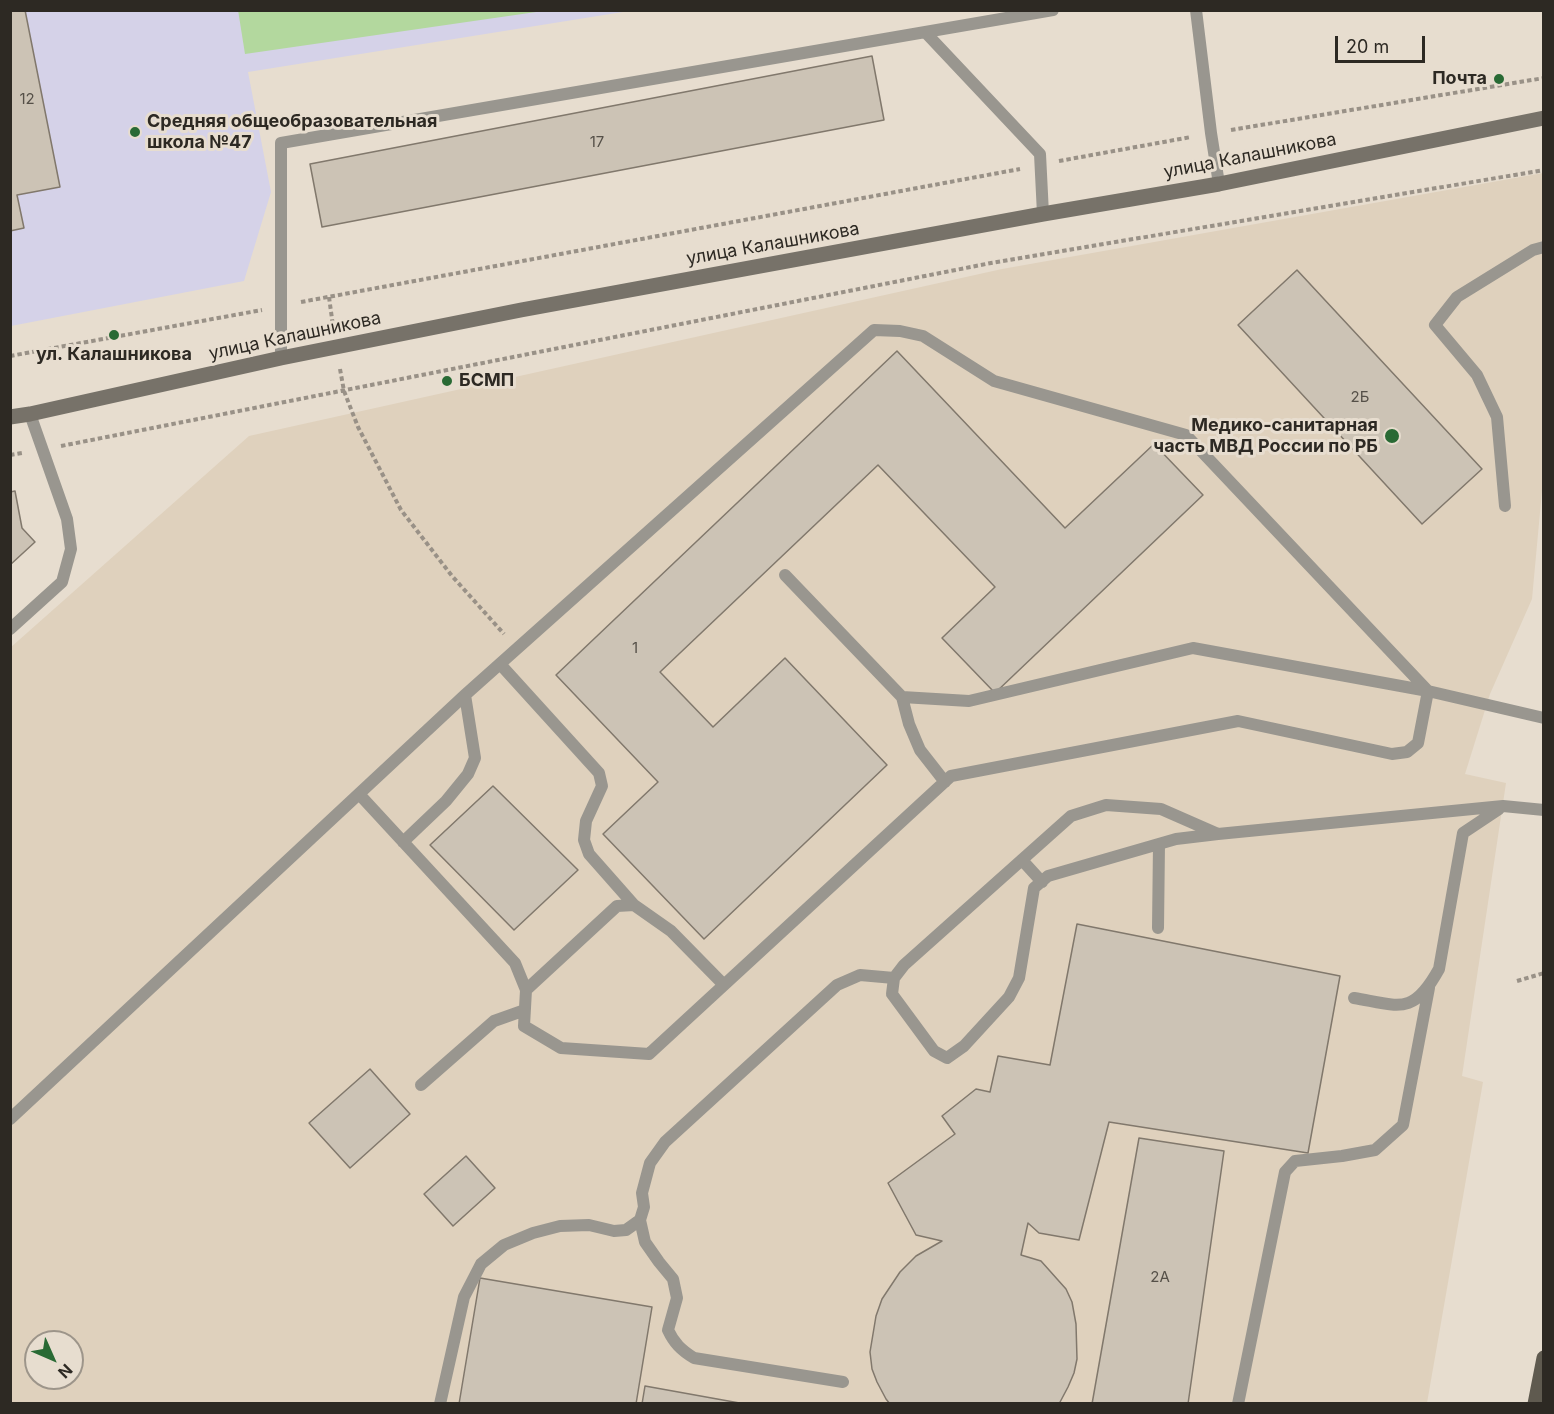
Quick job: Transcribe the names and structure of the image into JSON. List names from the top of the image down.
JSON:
{
  "streets": {
    "main road": ["улица Калашникова"]
  },
  "places": [
    "Почта",
    "Средняя общеобразовательная школа №47",
    "ул. Калашникова",
    "БСМП",
    "Медико-санитарная часть МВД России по РБ"
  ],
  "house_numbers": [
    "12",
    "17",
    "2Б",
    "1",
    "2А"
  ],
  "scale_bar": "20 m",
  "north": "bottom right"
}
